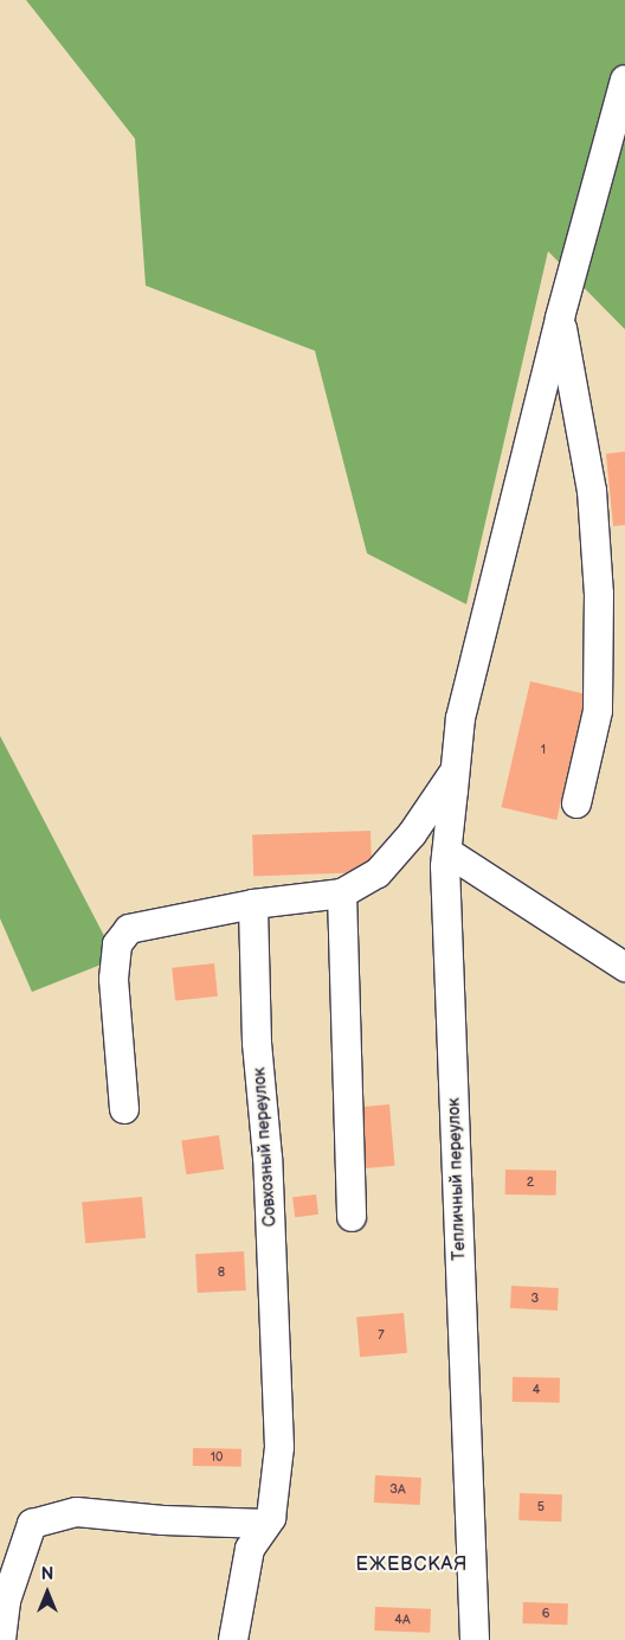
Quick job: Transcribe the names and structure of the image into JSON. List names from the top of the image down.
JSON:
{
  "streets": {
    "street": ["Совхозный переулок", "Тепличный переулок"]
  },
  "districts": ["ЕЖЕВСКАЯ"],
  "house_numbers": [
    "1",
    "2",
    "8",
    "3",
    "7",
    "4",
    "10",
    "3А",
    "5",
    "6",
    "4А"
  ],
  "north": "top"
}
